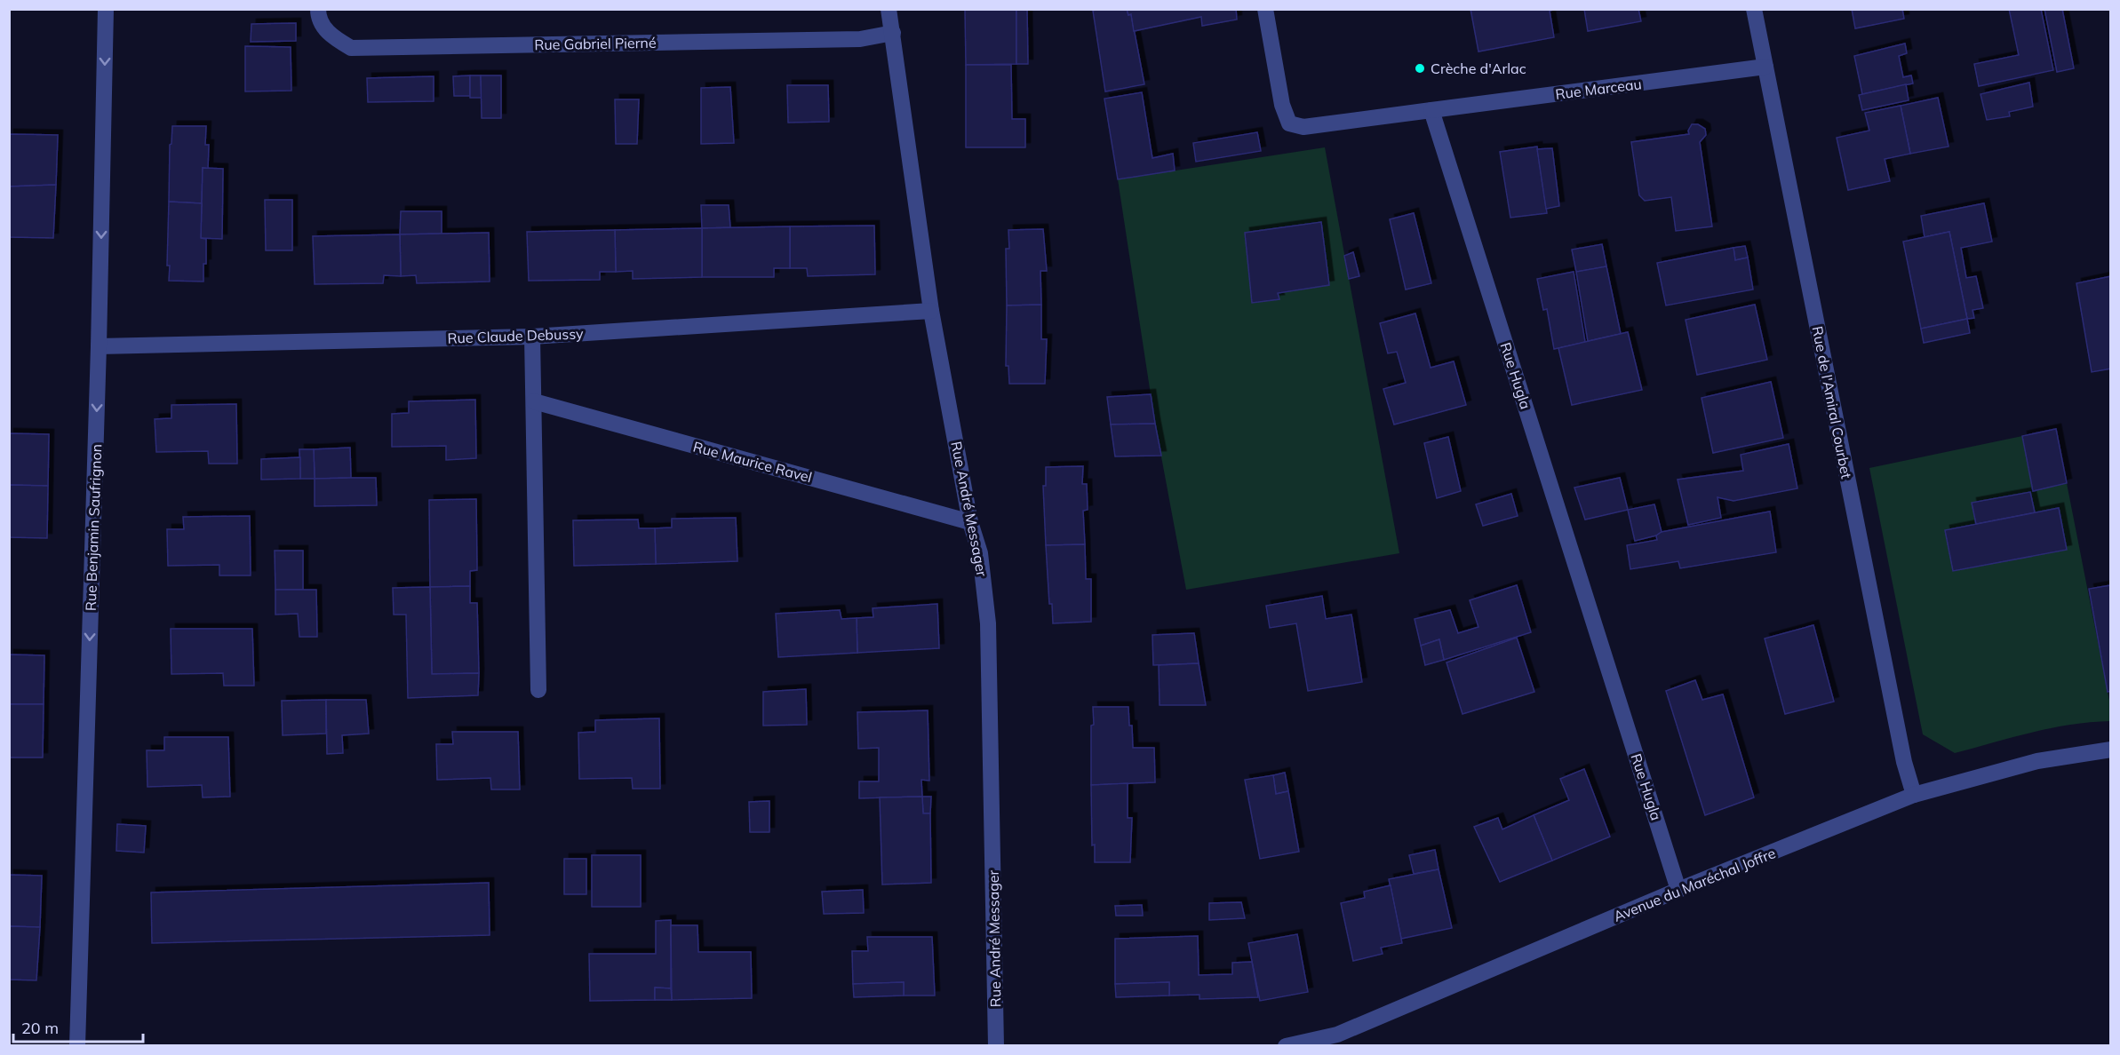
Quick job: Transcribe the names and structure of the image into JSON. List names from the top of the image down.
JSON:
{
  "streets": {
    "street": [
      "Rue Gabriel Pierné",
      "Rue Marceau",
      "Rue Claude Debussy",
      "Rue Hugla",
      "Rue de l'Amiral Courbet",
      "Rue Maurice Ravel",
      "Rue André Messager",
      "Rue Benjamin Saufrignon",
      "Avenue du Maréchal Joffre"
    ]
  },
  "crossings": [
    ["Rue Gabriel Pierné", "Rue André Messager"],
    ["Rue Marceau", "Rue Hugla"],
    ["Rue Marceau", "Rue de l'Amiral Courbet"],
    ["Rue Claude Debussy", "Rue André Messager"],
    ["Rue Claude Debussy", "Rue Benjamin Saufrignon"],
    ["Rue Hugla", "Avenue du Maréchal Joffre"],
    ["Rue de l'Amiral Courbet", "Avenue du Maréchal Joffre"],
    ["Rue Maurice Ravel", "Rue André Messager"]
  ],
  "one_way": ["Rue Benjamin Saufrignon"],
  "places": ["Crèche d'Arlac"],
  "scale_bar": "20 m"
}
